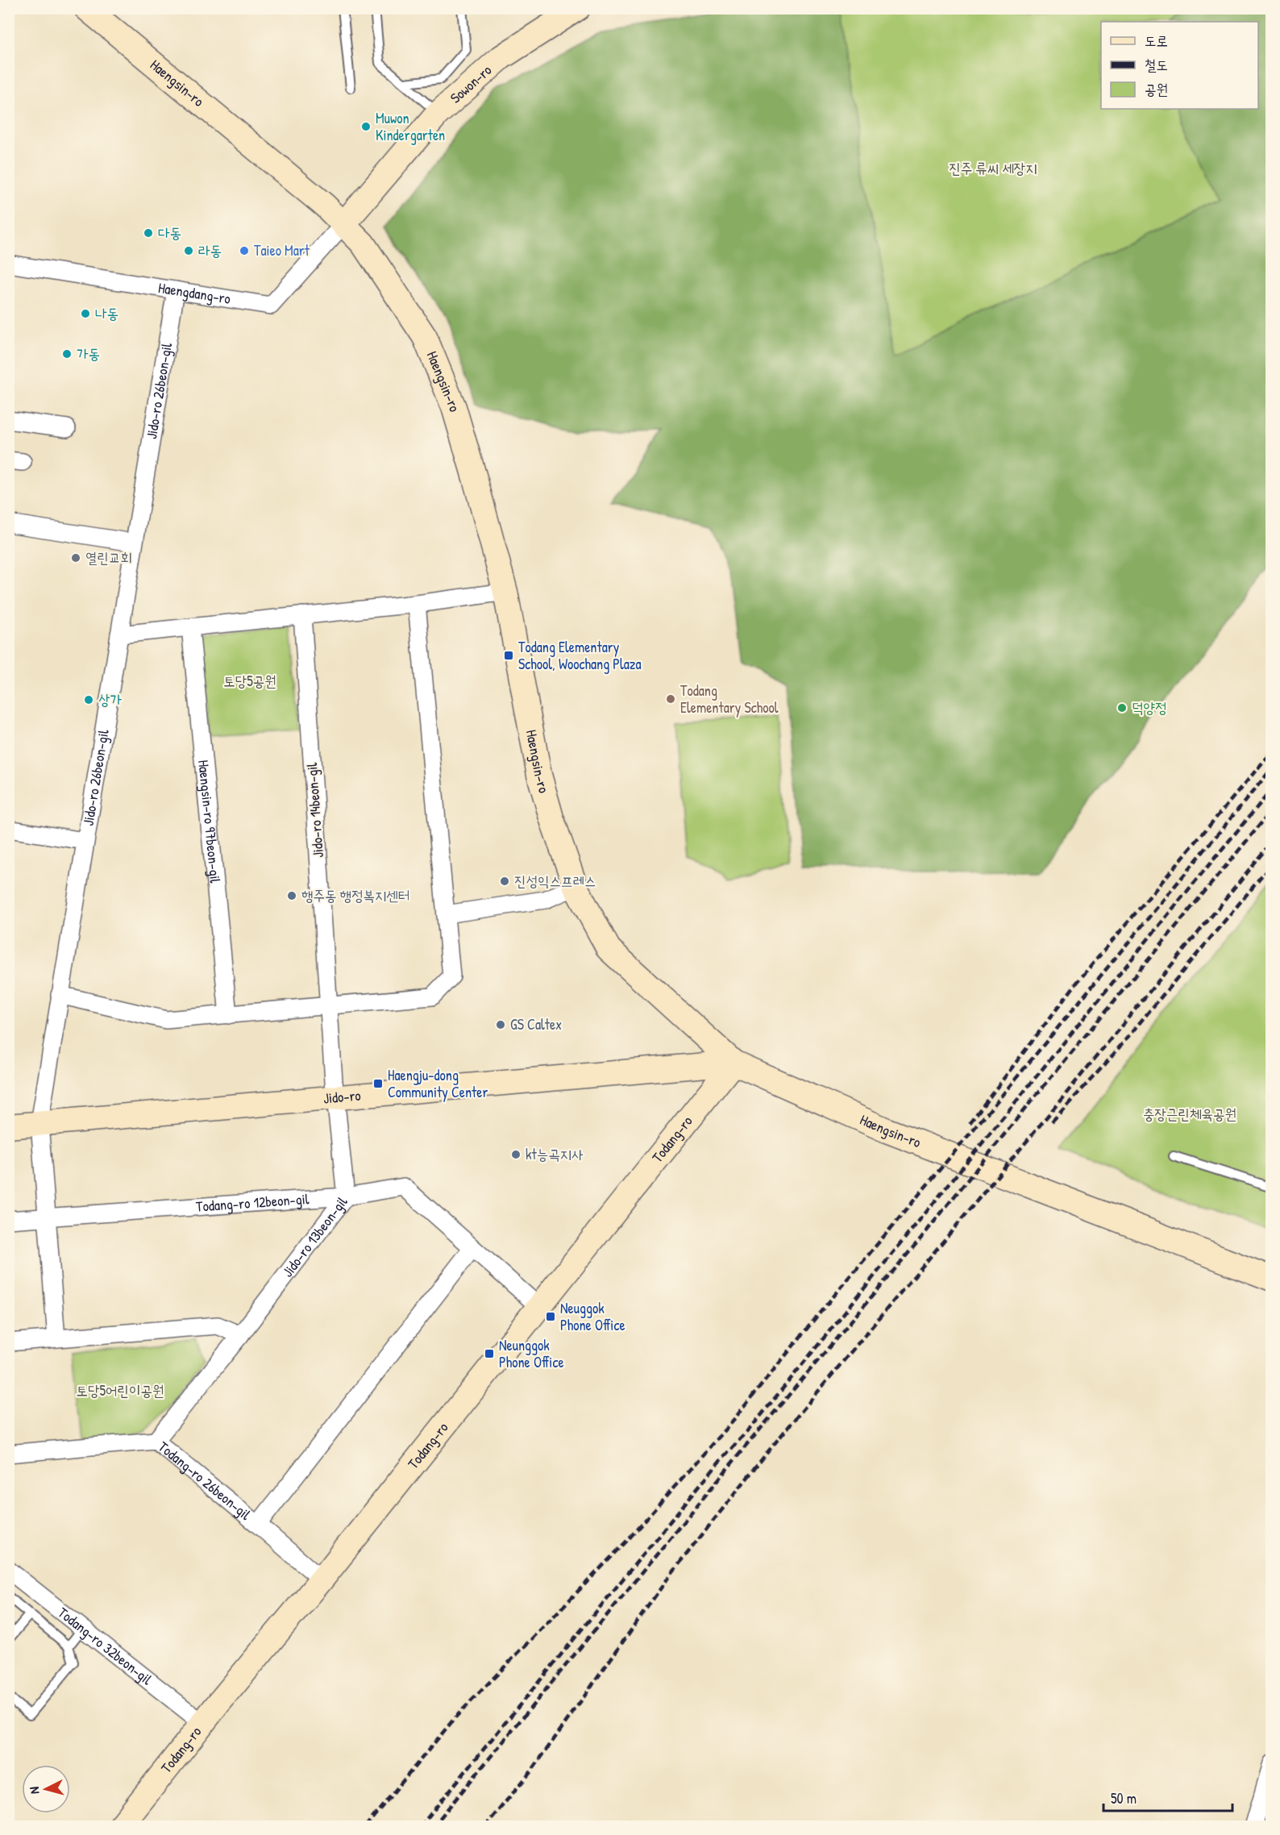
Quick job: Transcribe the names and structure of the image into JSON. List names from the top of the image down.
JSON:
{
  "streets": {
    "main road": [
      "Haengsin-ro",
      "Sowon-ro",
      "Jido-ro",
      "Todang-ro"
    ],
    "street": [
      "Haengdang-ro",
      "Jido-ro 26beon-gil",
      "Jido-ro 14beon-gil",
      "Haengsin-ro 97beon-gil",
      "Todang-ro 12beon-gil",
      "Jido-ro 13beon-gil",
      "Todang-ro 26beon-gil",
      "Todang-ro 32beon-gil"
    ]
  },
  "crossings": [
    ["Haengsin-ro", "Sowon-ro"],
    ["Haengsin-ro", "Haengdang-ro"],
    ["Haengsin-ro", "Jido-ro"],
    ["Haengsin-ro", "Todang-ro"],
    ["Sowon-ro", "Haengdang-ro"],
    ["Haengdang-ro", "Jido-ro 26beon-gil"],
    ["Jido-ro 26beon-gil", "Jido-ro"],
    ["Jido-ro 26beon-gil", "Todang-ro 12beon-gil"],
    ["Jido-ro 14beon-gil", "Jido-ro"],
    ["Jido-ro 14beon-gil", "Jido-ro 13beon-gil"],
    ["Jido-ro", "Todang-ro"],
    ["Jido-ro", "Jido-ro 13beon-gil"],
    ["Todang-ro", "Todang-ro 12beon-gil"],
    ["Todang-ro", "Todang-ro 26beon-gil"],
    ["Todang-ro", "Todang-ro 32beon-gil"],
    ["Todang-ro 12beon-gil", "Jido-ro 13beon-gil"],
    ["Jido-ro 13beon-gil", "Todang-ro 26beon-gil"]
  ],
  "parks": [
    "진주 류씨 세장지",
    "토당5공원",
    "충장근린체육공원",
    "토당5어린이공원"
  ],
  "places": {
    "other": [
      "Muwon Kindergarten",
      "다동",
      "라동",
      "Taieo Mart",
      "나동",
      "가동",
      "열린교회",
      "Todang Elementary School",
      "상가",
      "덕양정",
      "진성익스프레스",
      "행주동 행정복지센터",
      "GS Caltex",
      "kt능곡지사"
    ],
    "transit": [
      "Todang Elementary School, Woochang Plaza",
      "Haengju-dong Community Center",
      "Neuggok Phone Office",
      "Neunggok Phone Office"
    ]
  },
  "legend": ["도로", "철도", "공원"],
  "scale_bar": "50 m",
  "north": "left"
}
